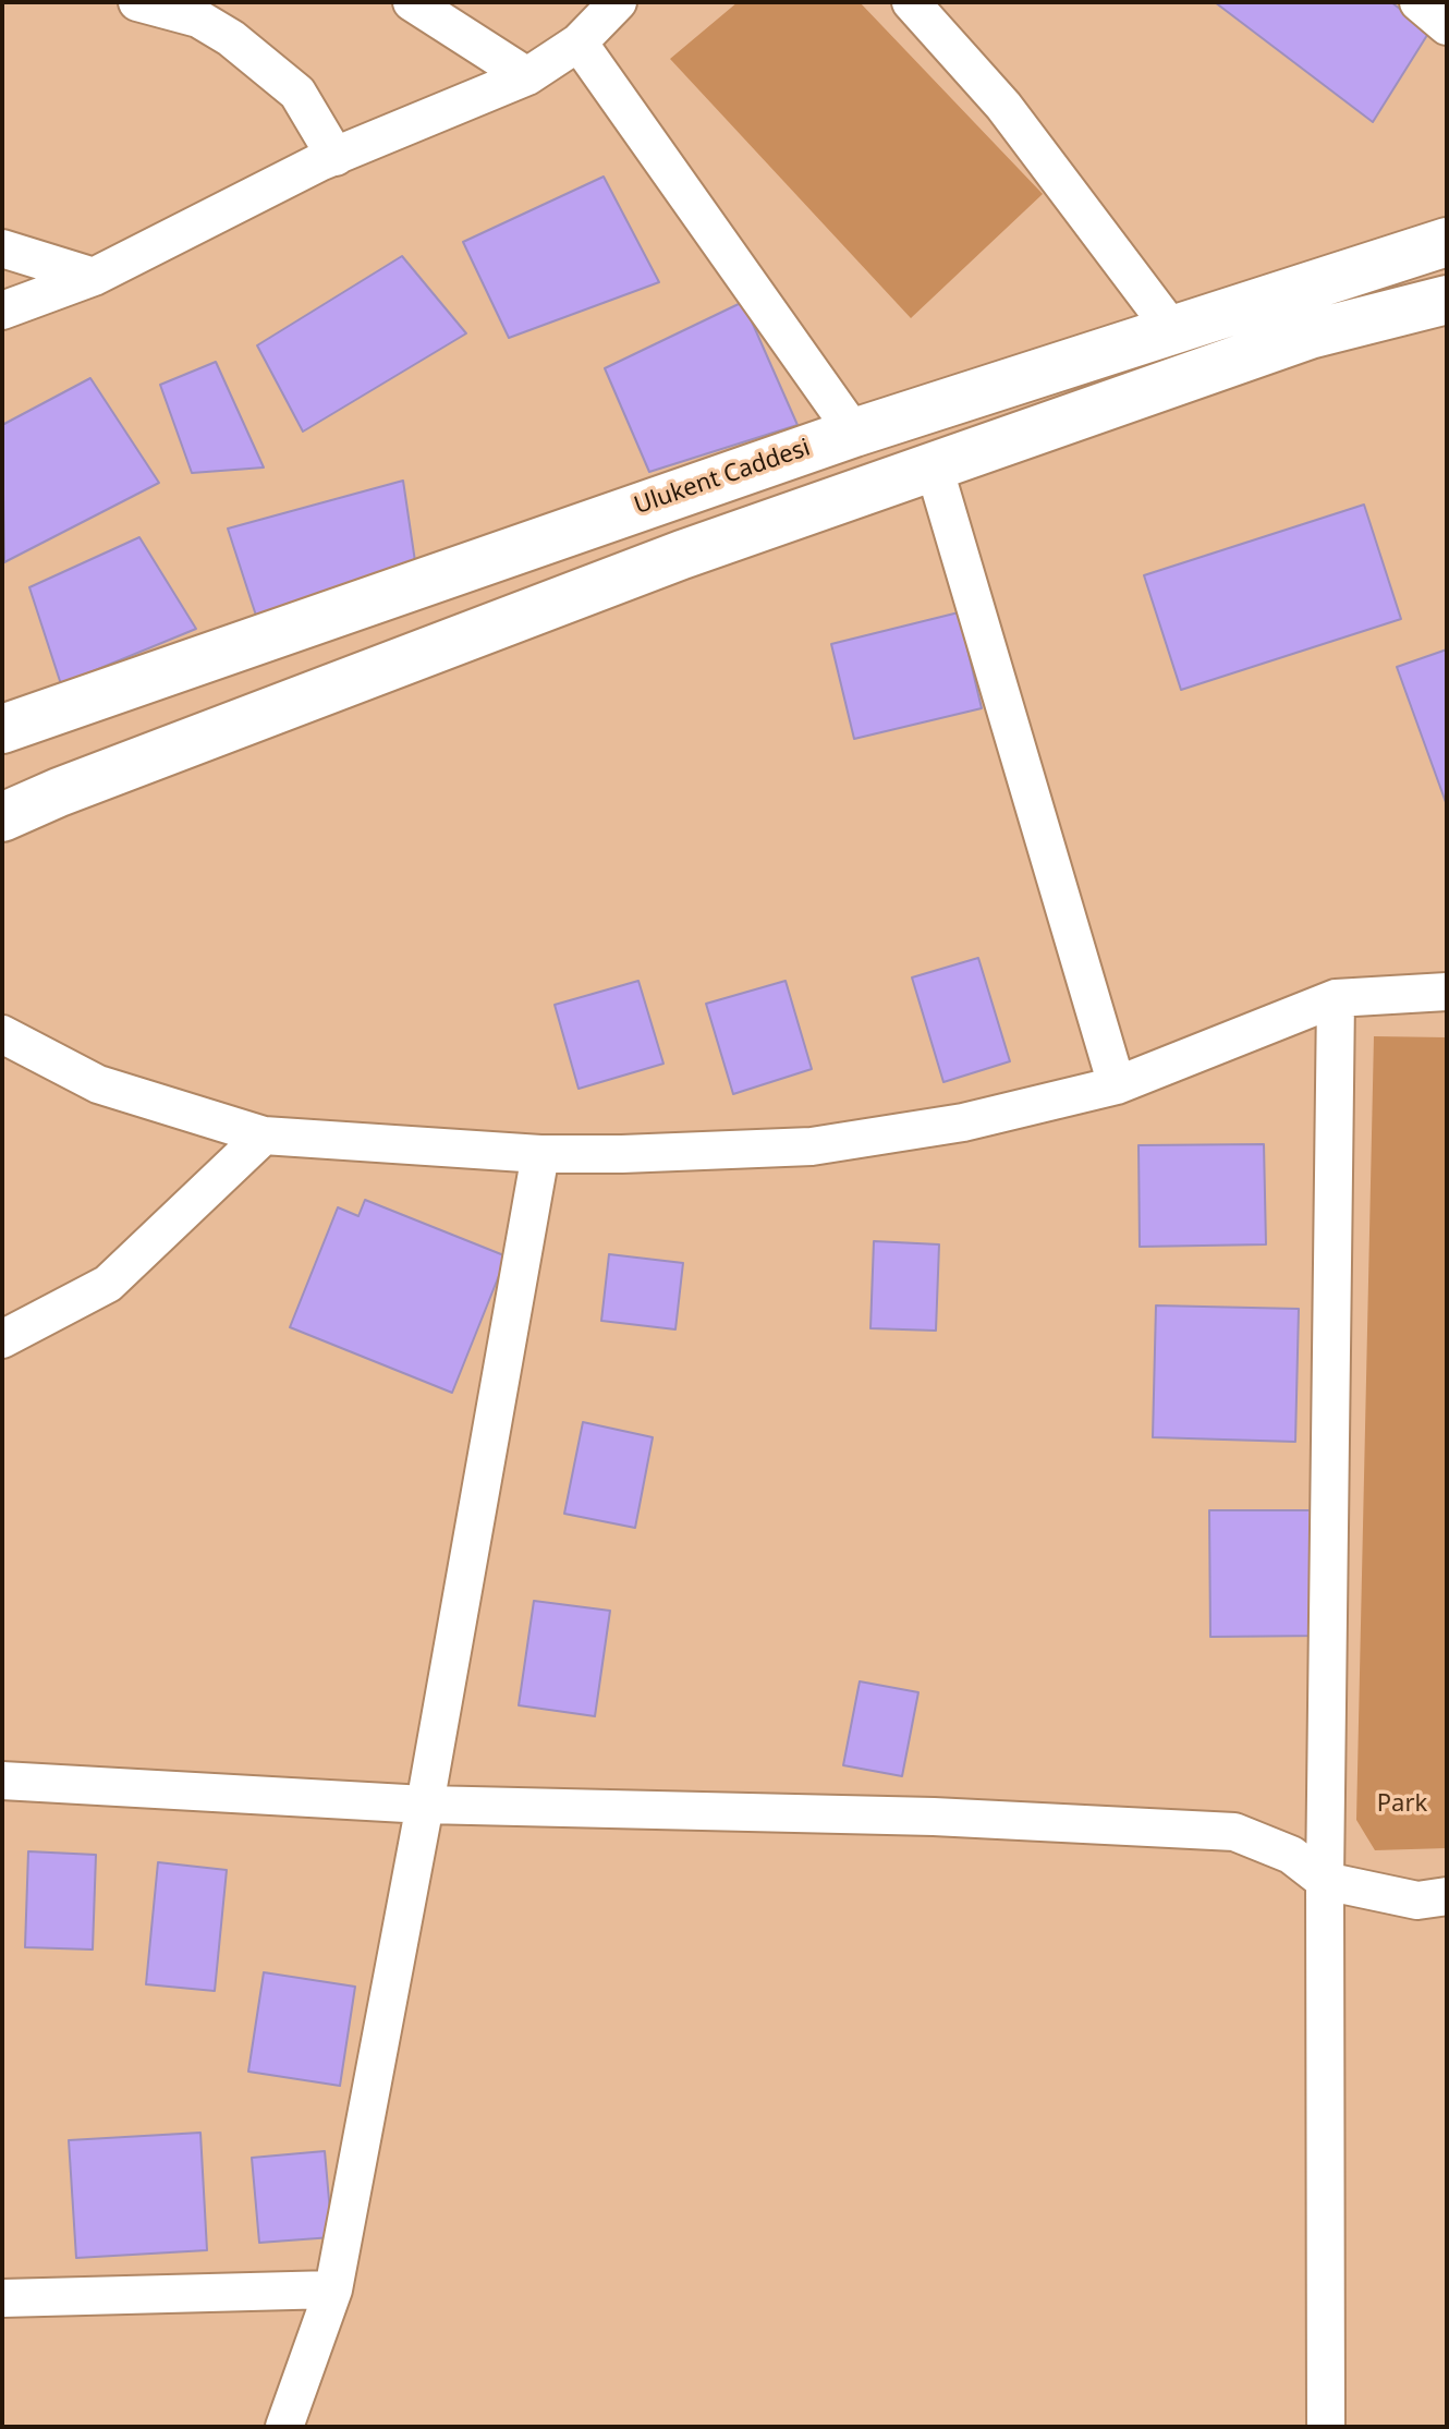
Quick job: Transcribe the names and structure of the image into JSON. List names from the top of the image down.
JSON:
{
  "streets": {
    "street": ["Ulukent Caddesi"]
  },
  "parks": ["Park"]
}
